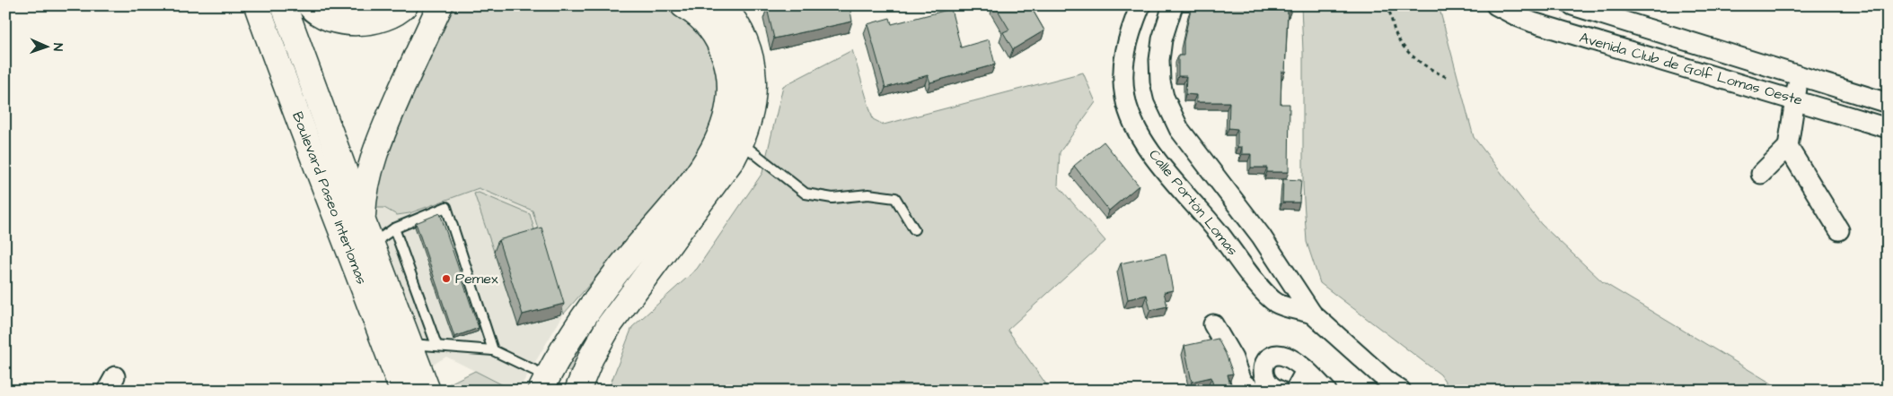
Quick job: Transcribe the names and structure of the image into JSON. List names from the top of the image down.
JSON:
{
  "streets": {
    "main road": ["Boulevard Paseo Interlomas"],
    "street": ["Avenida Club de Golf Lomas Oeste", "Calle Portón Lomas"]
  },
  "places": ["Pemex"],
  "north": "right"
}
